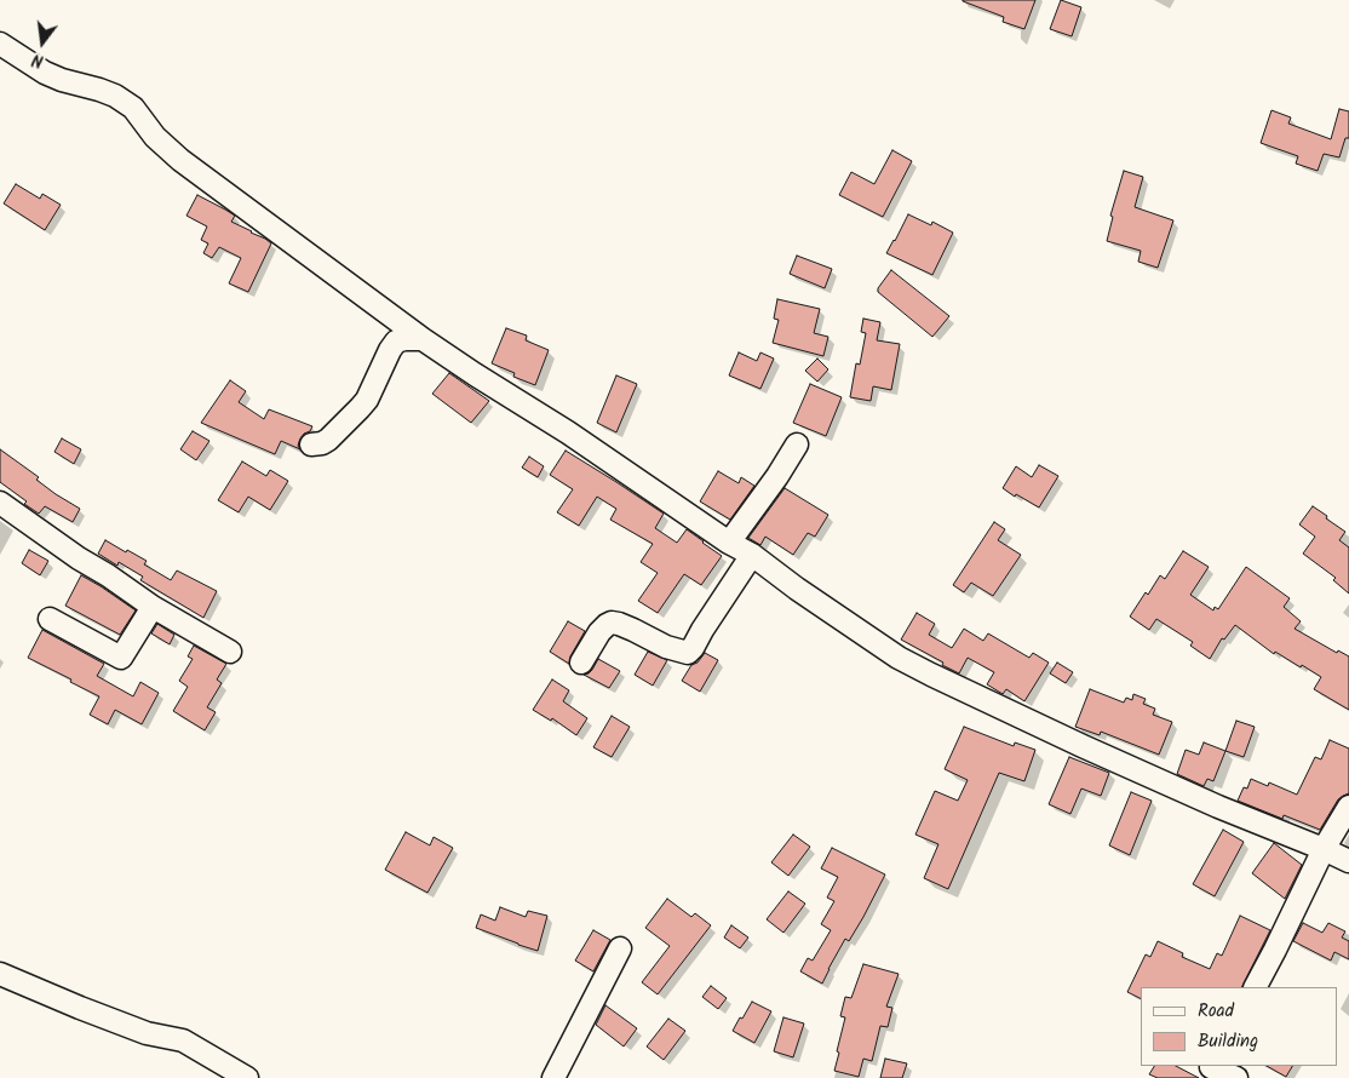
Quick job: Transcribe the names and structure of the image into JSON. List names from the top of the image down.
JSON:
{
  "legend": ["Road", "Building"],
  "north": "bottom"
}
